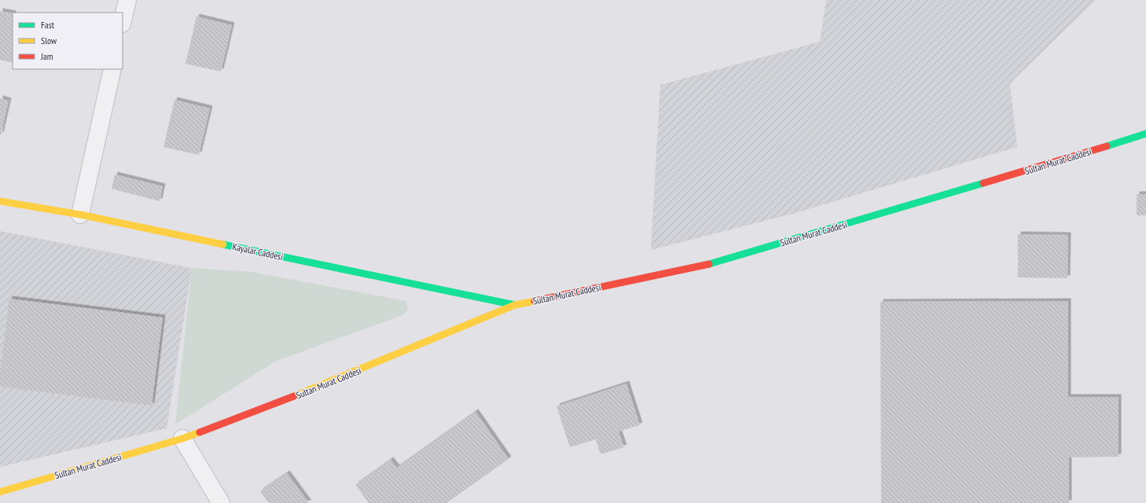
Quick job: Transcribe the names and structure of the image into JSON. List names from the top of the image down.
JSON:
{
  "streets": {
    "street": ["Sultan Murat Caddesi", "Kayalar Caddesi"]
  },
  "crossings": [
    ["Sultan Murat Caddesi", "Kayalar Caddesi"]
  ],
  "legend": ["Fast", "Slow", "Jam"]
}
